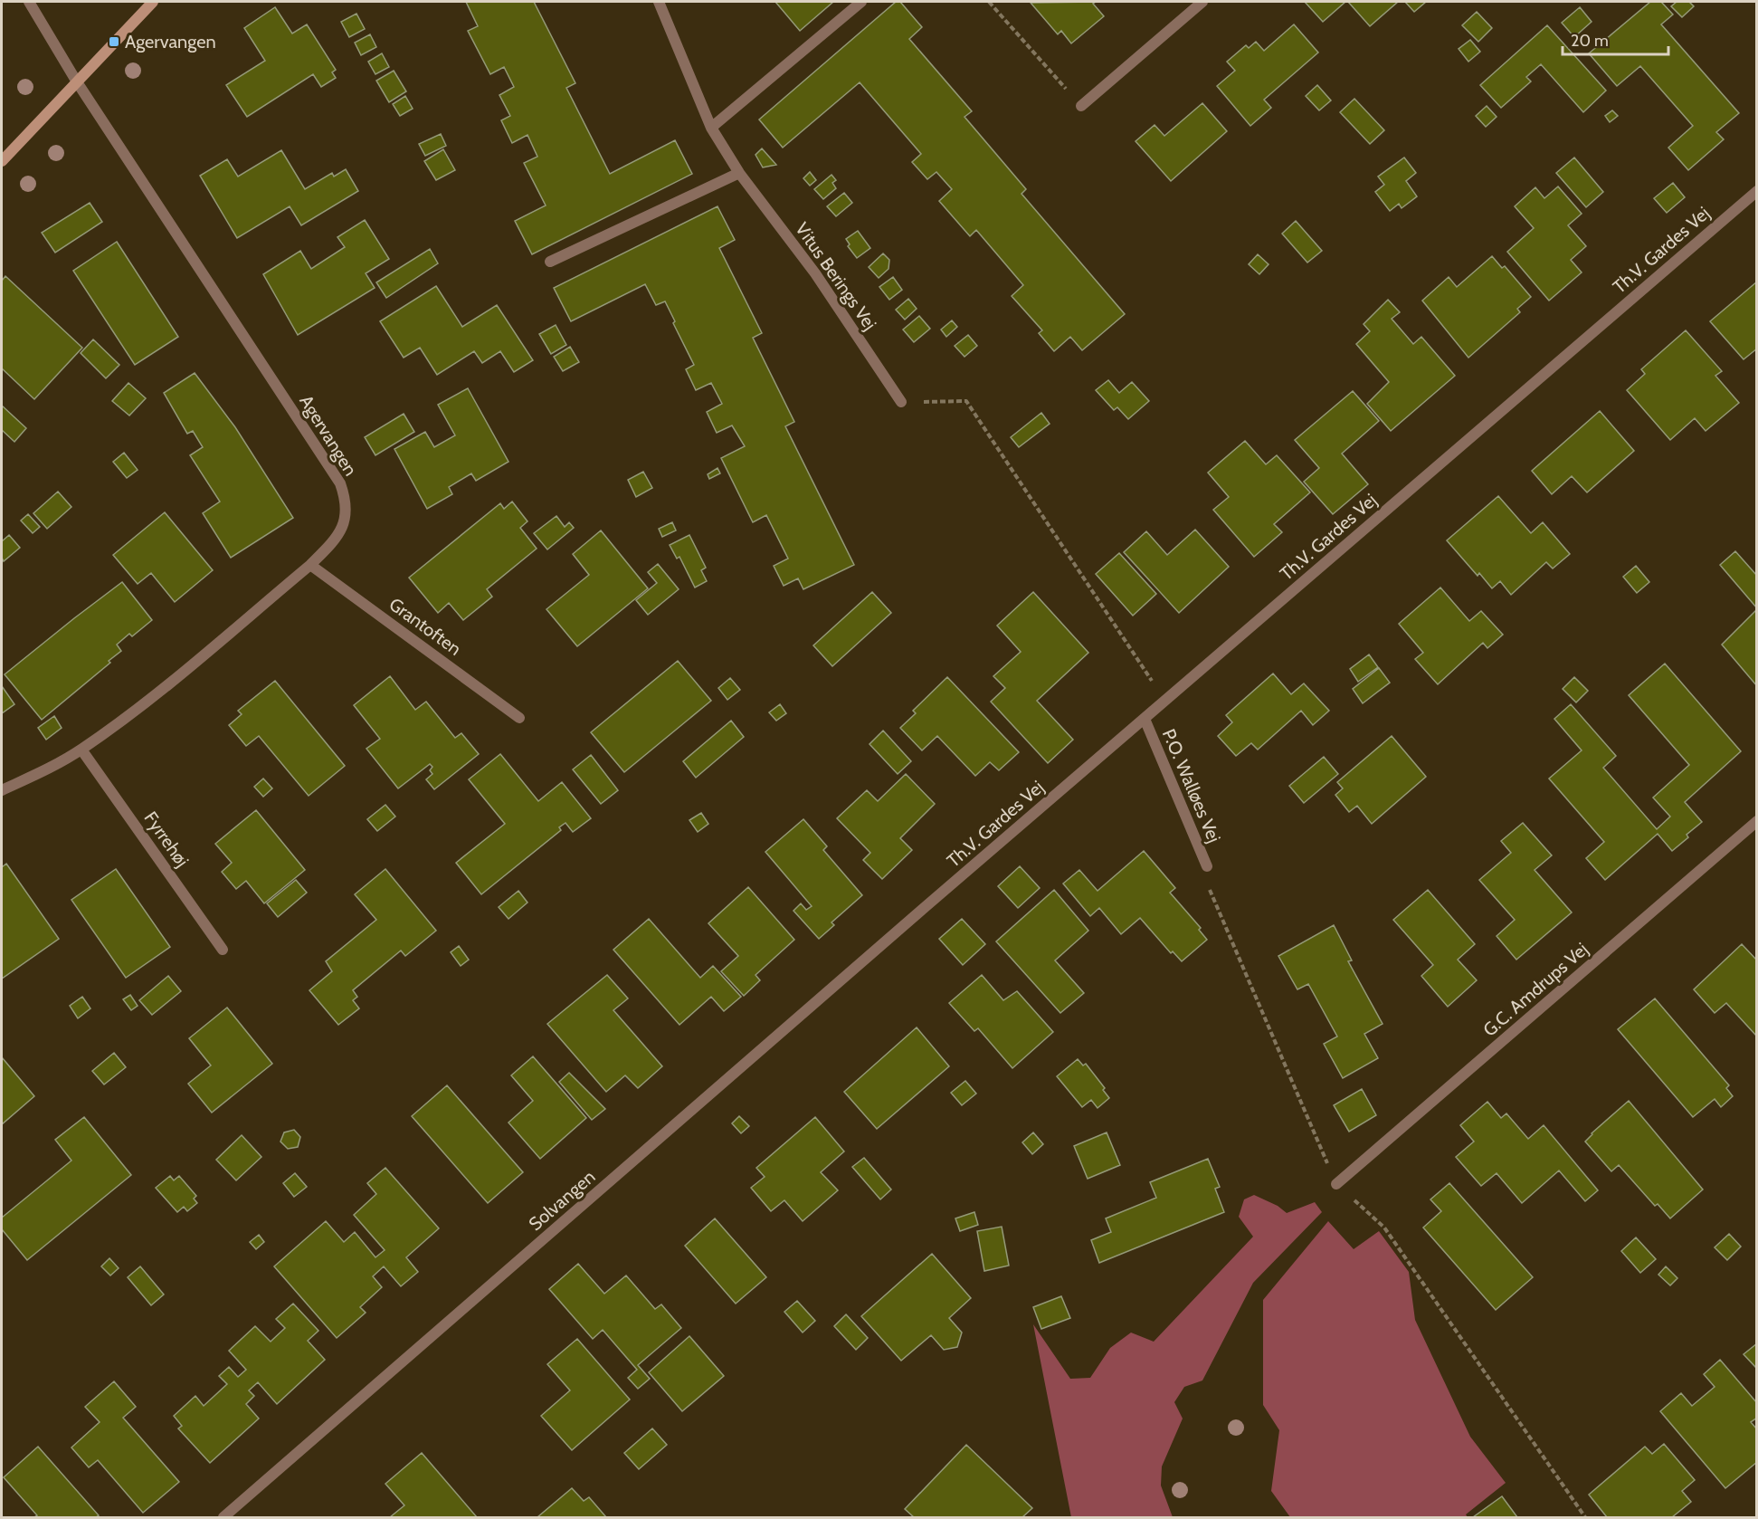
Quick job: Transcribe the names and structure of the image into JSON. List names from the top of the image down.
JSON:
{
  "streets": {
    "street": [
      "Th.V. Gardes Vej",
      "Vitus Berings Vej",
      "Agervangen",
      "Grantoften",
      "P.O. Walløes Vej",
      "Fyrrehøj",
      "G.C. Amdrups Vej",
      "Solvangen"
    ]
  },
  "crossings": [
    ["Th.V. Gardes Vej", "P.O. Walløes Vej"],
    ["Th.V. Gardes Vej", "Solvangen"],
    ["Agervangen", "Grantoften"],
    ["Agervangen", "Fyrrehøj"]
  ],
  "places": {
    "transit": ["Agervangen"]
  },
  "scale_bar": "20 m"
}
